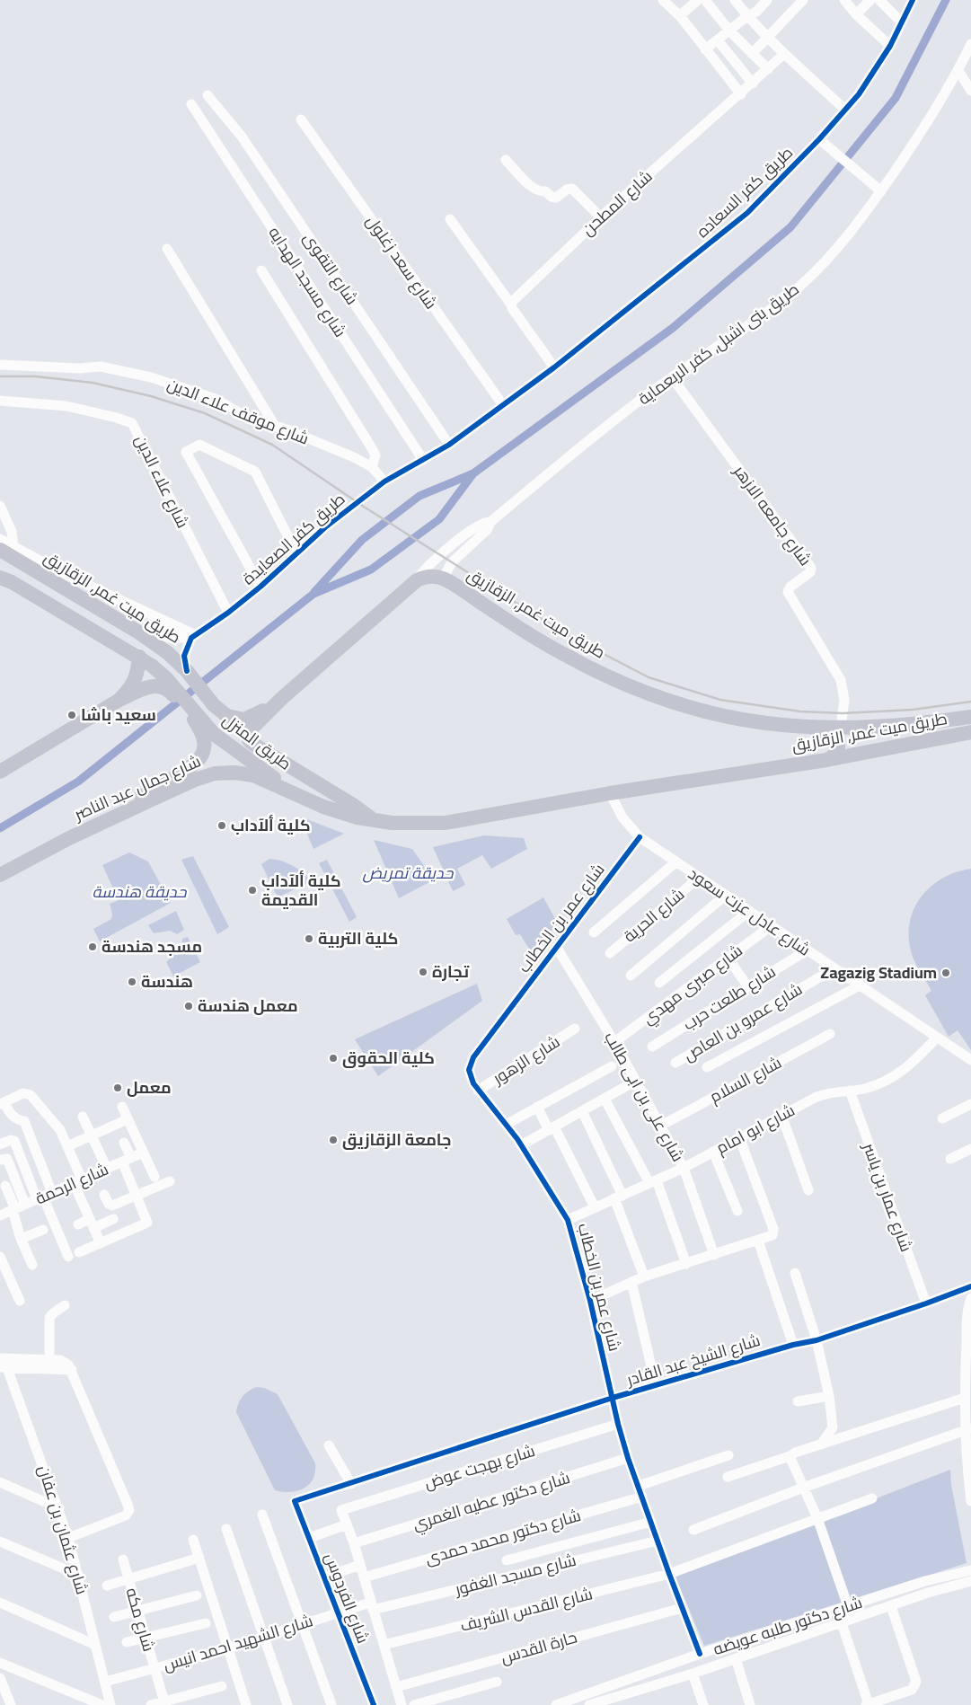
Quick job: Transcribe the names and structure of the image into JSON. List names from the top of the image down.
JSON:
{
  "streets": {
    "highway": ["طريق ميت غمر, الزقازيق", "طريق المنزل", "شارع جمال عبد الناصر"],
    "street": [
      "طريق كفر السعاده",
      "شارع المطحن",
      "شارع سعد زغلول",
      "شارع التقوى",
      "شارع مسجد الهدايه",
      "طريق بنى اشبل, كفر الربعماية",
      "شارع موقف علاء الدين",
      "شارع علاء الدين",
      "شارع جامعه الازهر",
      "طريق كفر الصعايدة",
      "شارع عادل عزت سعود",
      "شارع الحرية",
      "شارع عمر بن الخطاب",
      "شارع صبرى مهدي",
      "شارع طلعت حرب",
      "شارع عمرو بن العاص",
      "شارع الزهور",
      "شارع السلام",
      "شارع على بن ابى طالب",
      "شارع ابو امام",
      "شارع الرحمة",
      "شارع عمار بن ياسر",
      "شارع الشيخ عبد القادر",
      "شارع بهجت عوض",
      "شارع دكتور عطيه الغمري",
      "شارع عثمان بن عفان",
      "شارع دكتور محمد حمدى",
      "شارع مسجد الغفور",
      "شارع الفردوس",
      "شارع القدس الشريف",
      "شارع مكه",
      "شارع دكتور طلبه عويضه",
      "شارع الشهيد احمد انيس",
      "حارة القدس"
    ]
  },
  "crossings": [
    ["طريق كفر السعاده", "طريق كفر الصعايدة"],
    ["شارع سعد زغلول", "طريق كفر الصعايدة"],
    ["شارع التقوى", "طريق كفر الصعايدة"],
    ["شارع مسجد الهدايه", "طريق كفر الصعايدة"],
    ["طريق بنى اشبل, كفر الربعماية", "شارع جامعه الازهر"],
    ["شارع موقف علاء الدين", "طريق كفر الصعايدة"],
    ["شارع علاء الدين", "طريق كفر الصعايدة"],
    ["شارع جامعه الازهر", "طريق ميت غمر, الزقازيق"],
    ["طريق ميت غمر, الزقازيق", "طريق المنزل"],
    ["طريق ميت غمر, الزقازيق", "شارع جمال عبد الناصر"],
    ["طريق ميت غمر, الزقازيق", "شارع عادل عزت سعود"],
    ["طريق المنزل", "شارع جمال عبد الناصر"],
    ["شارع عادل عزت سعود", "شارع الحرية"],
    ["شارع عادل عزت سعود", "شارع عمر بن الخطاب"],
    ["شارع عادل عزت سعود", "شارع صبرى مهدي"],
    ["شارع عادل عزت سعود", "شارع طلعت حرب"],
    ["شارع عادل عزت سعود", "شارع عمرو بن العاص"],
    ["شارع عادل عزت سعود", "شارع ابو امام"],
    ["شارع عمر بن الخطاب", "شارع الزهور"],
    ["شارع عمر بن الخطاب", "شارع على بن ابى طالب"],
    ["شارع عمر بن الخطاب", "شارع ابو امام"],
    ["شارع عمر بن الخطاب", "شارع الشيخ عبد القادر"],
    ["شارع عمر بن الخطاب", "شارع بهجت عوض"],
    ["شارع عمر بن الخطاب", "شارع دكتور عطيه الغمري"],
    ["شارع عمر بن الخطاب", "شارع دكتور محمد حمدى"],
    ["شارع عمر بن الخطاب", "شارع مسجد الغفور"],
    ["شارع عمر بن الخطاب", "شارع القدس الشريف"],
    ["شارع عمر بن الخطاب", "شارع دكتور طلبه عويضه"],
    ["شارع عمر بن الخطاب", "حارة القدس"],
    ["شارع صبرى مهدي", "شارع على بن ابى طالب"],
    ["شارع السلام", "شارع على بن ابى طالب"],
    ["شارع على بن ابى طالب", "شارع ابو امام"],
    ["شارع ابو امام", "شارع عمار بن ياسر"],
    ["شارع عمار بن ياسر", "شارع الشيخ عبد القادر"],
    ["شارع الشيخ عبد القادر", "شارع الفردوس"],
    ["شارع عثمان بن عفان", "شارع الشهيد احمد انيس"],
    ["شارع مسجد الغفور", "شارع الشهيد احمد انيس"],
    ["شارع الفردوس", "شارع الشهيد احمد انيس"],
    ["شارع مكه", "شارع الشهيد احمد انيس"]
  ],
  "parks": ["حديقة تمريض", "حديقة هندسة"],
  "places": [
    "سعيد باشا",
    "كلية ألآداب",
    "كلية ألآداب القديمة",
    "كلية التربية",
    "مسجد هندسة",
    "تجارة",
    "Zagazig Stadium",
    "هندسة",
    "معمل هندسة",
    "كلية الحقوق",
    "معمل",
    "جامعة الزقازيق"
  ]
}
